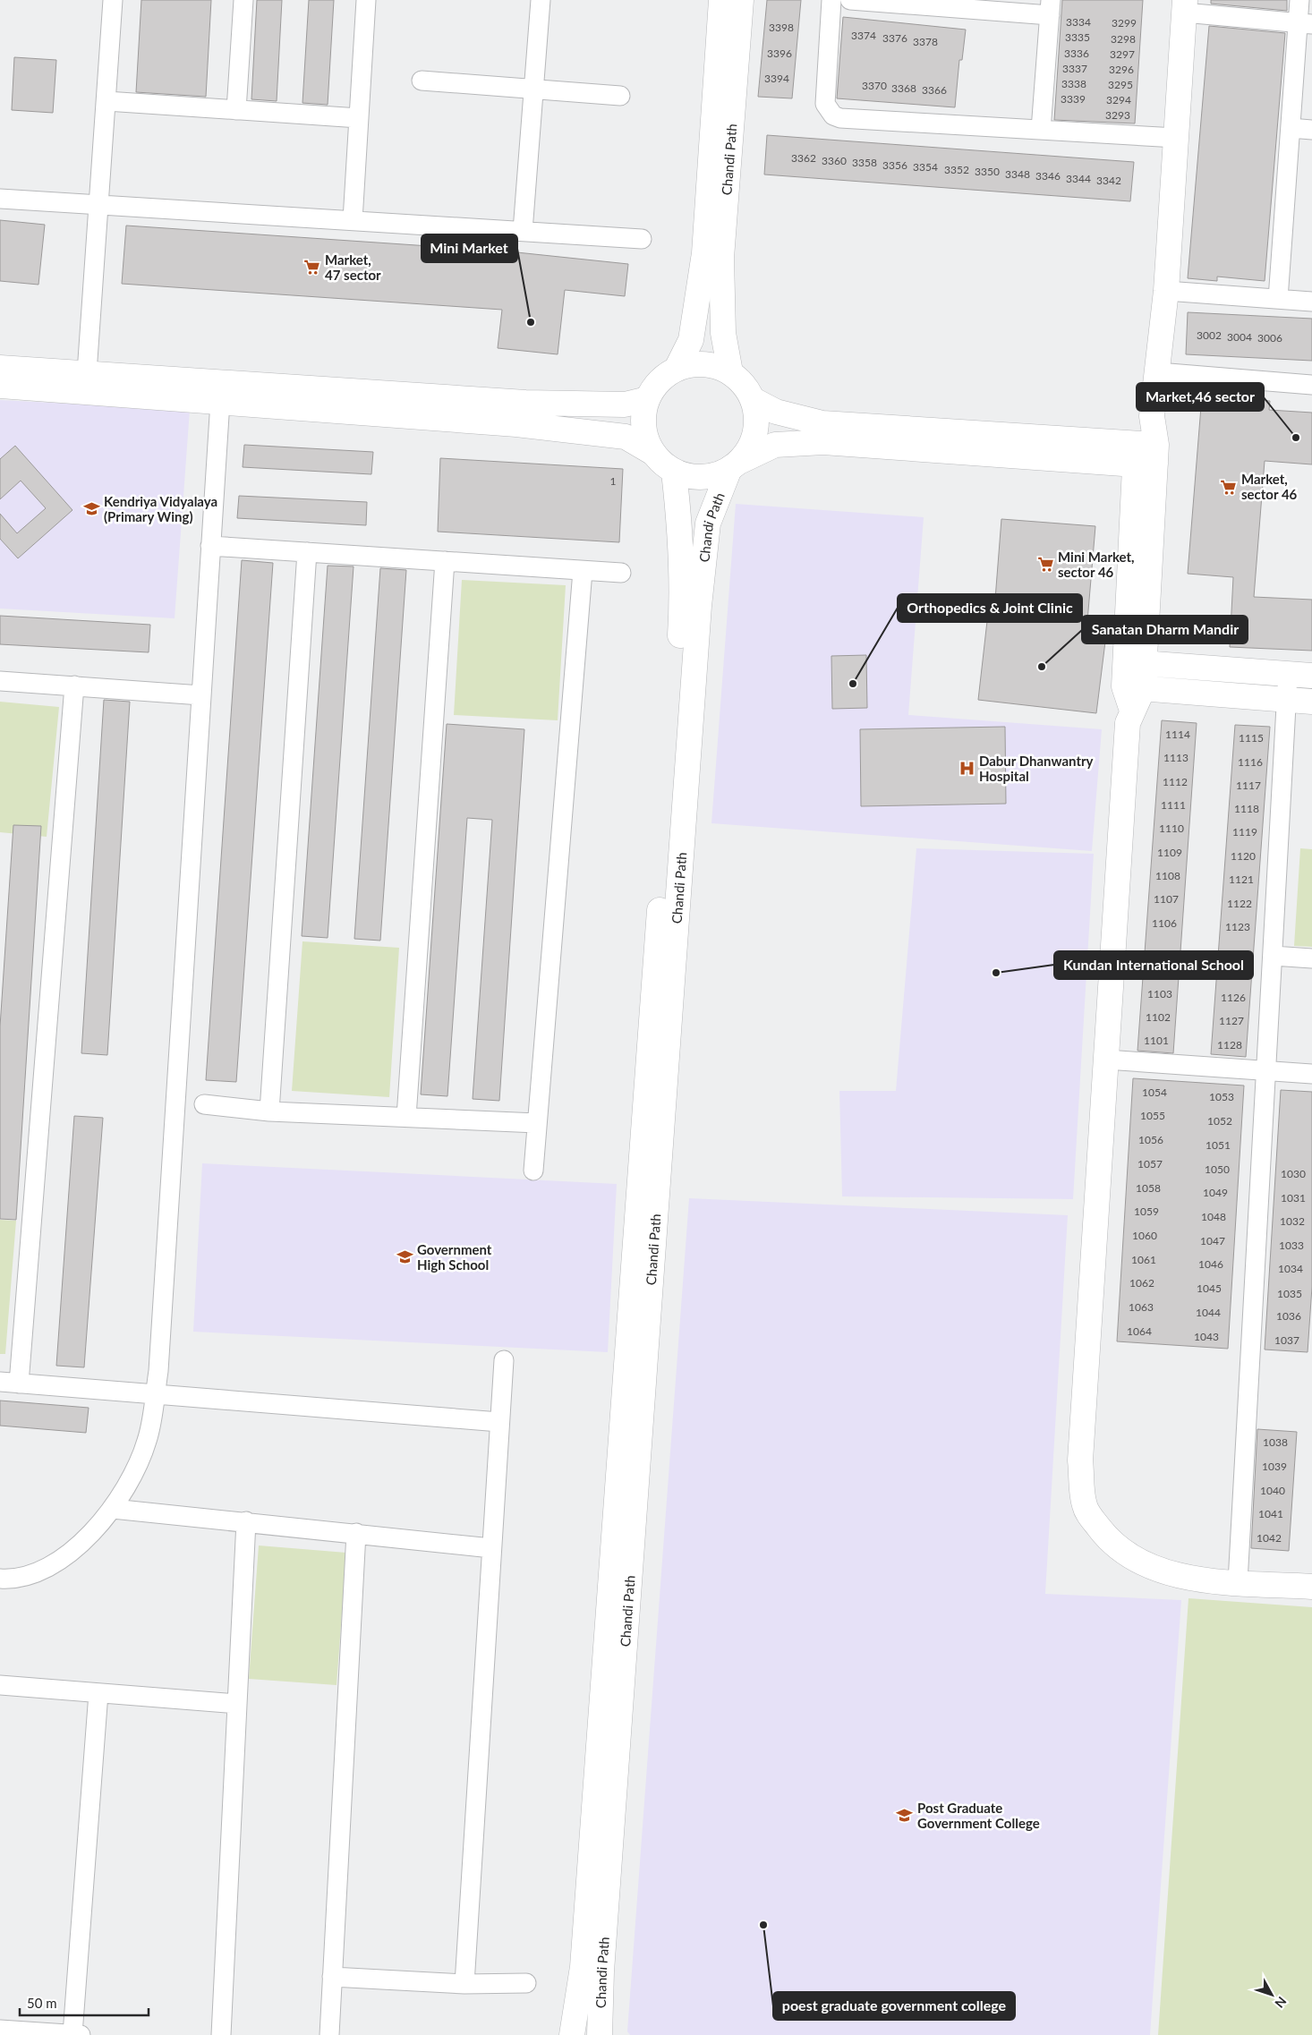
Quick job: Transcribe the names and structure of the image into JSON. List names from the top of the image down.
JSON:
{
  "streets": {
    "main road": ["Chandi Path"]
  },
  "places": {
    "supermarket": ["Market, 47 sector", "Market, sector 46", "Mini Market, sector 46"],
    "other": [
      "Mini Market",
      "Market,46 sector",
      "Sanatan Dharm Mandir",
      "Orthopedics & Joint Clinic",
      "Kundan International School",
      "poest graduate government college"
    ],
    "school or university": ["Kendriya Vidyalaya (Primary Wing)", "Government High School", "Post Graduate Government College"],
    "hospital": ["Dabur Dhanwantry Hospital"]
  },
  "house_numbers": [
    "3334",
    "3299",
    "3398",
    "3374",
    "3335",
    "3376",
    "3298",
    "3378",
    "3396",
    "3336",
    "3297",
    "3337",
    "3296",
    "3394",
    "3338",
    "3295",
    "3370",
    "3368",
    "3366",
    "3339",
    "3294",
    "3293",
    "3362",
    "3360",
    "3358",
    "3356",
    "3354",
    "3352",
    "3350",
    "3348",
    "3346",
    "3344",
    "3342",
    "3002",
    "3004",
    "3006",
    "1",
    "1114",
    "1115",
    "1113",
    "1116",
    "1112",
    "1117",
    "1111",
    "1118",
    "1110",
    "1119",
    "1109",
    "1120",
    "1108",
    "1121",
    "1107",
    "1122",
    "1106",
    "1123",
    "1103",
    "1126",
    "1102",
    "1127",
    "1101",
    "1128",
    "1054",
    "1053",
    "1055",
    "1052",
    "1056",
    "1051",
    "1057",
    "1050",
    "1030",
    "1058",
    "1049",
    "1031",
    "1059",
    "1048",
    "1032",
    "1060",
    "1047",
    "1033",
    "1061",
    "1046",
    "1034",
    "1062",
    "1045",
    "1035",
    "1063",
    "1044",
    "1036",
    "1064",
    "1043",
    "1037",
    "1038",
    "1039",
    "1040",
    "1041",
    "1042"
  ],
  "scale_bar": "50 m",
  "north": "bottom right"
}
